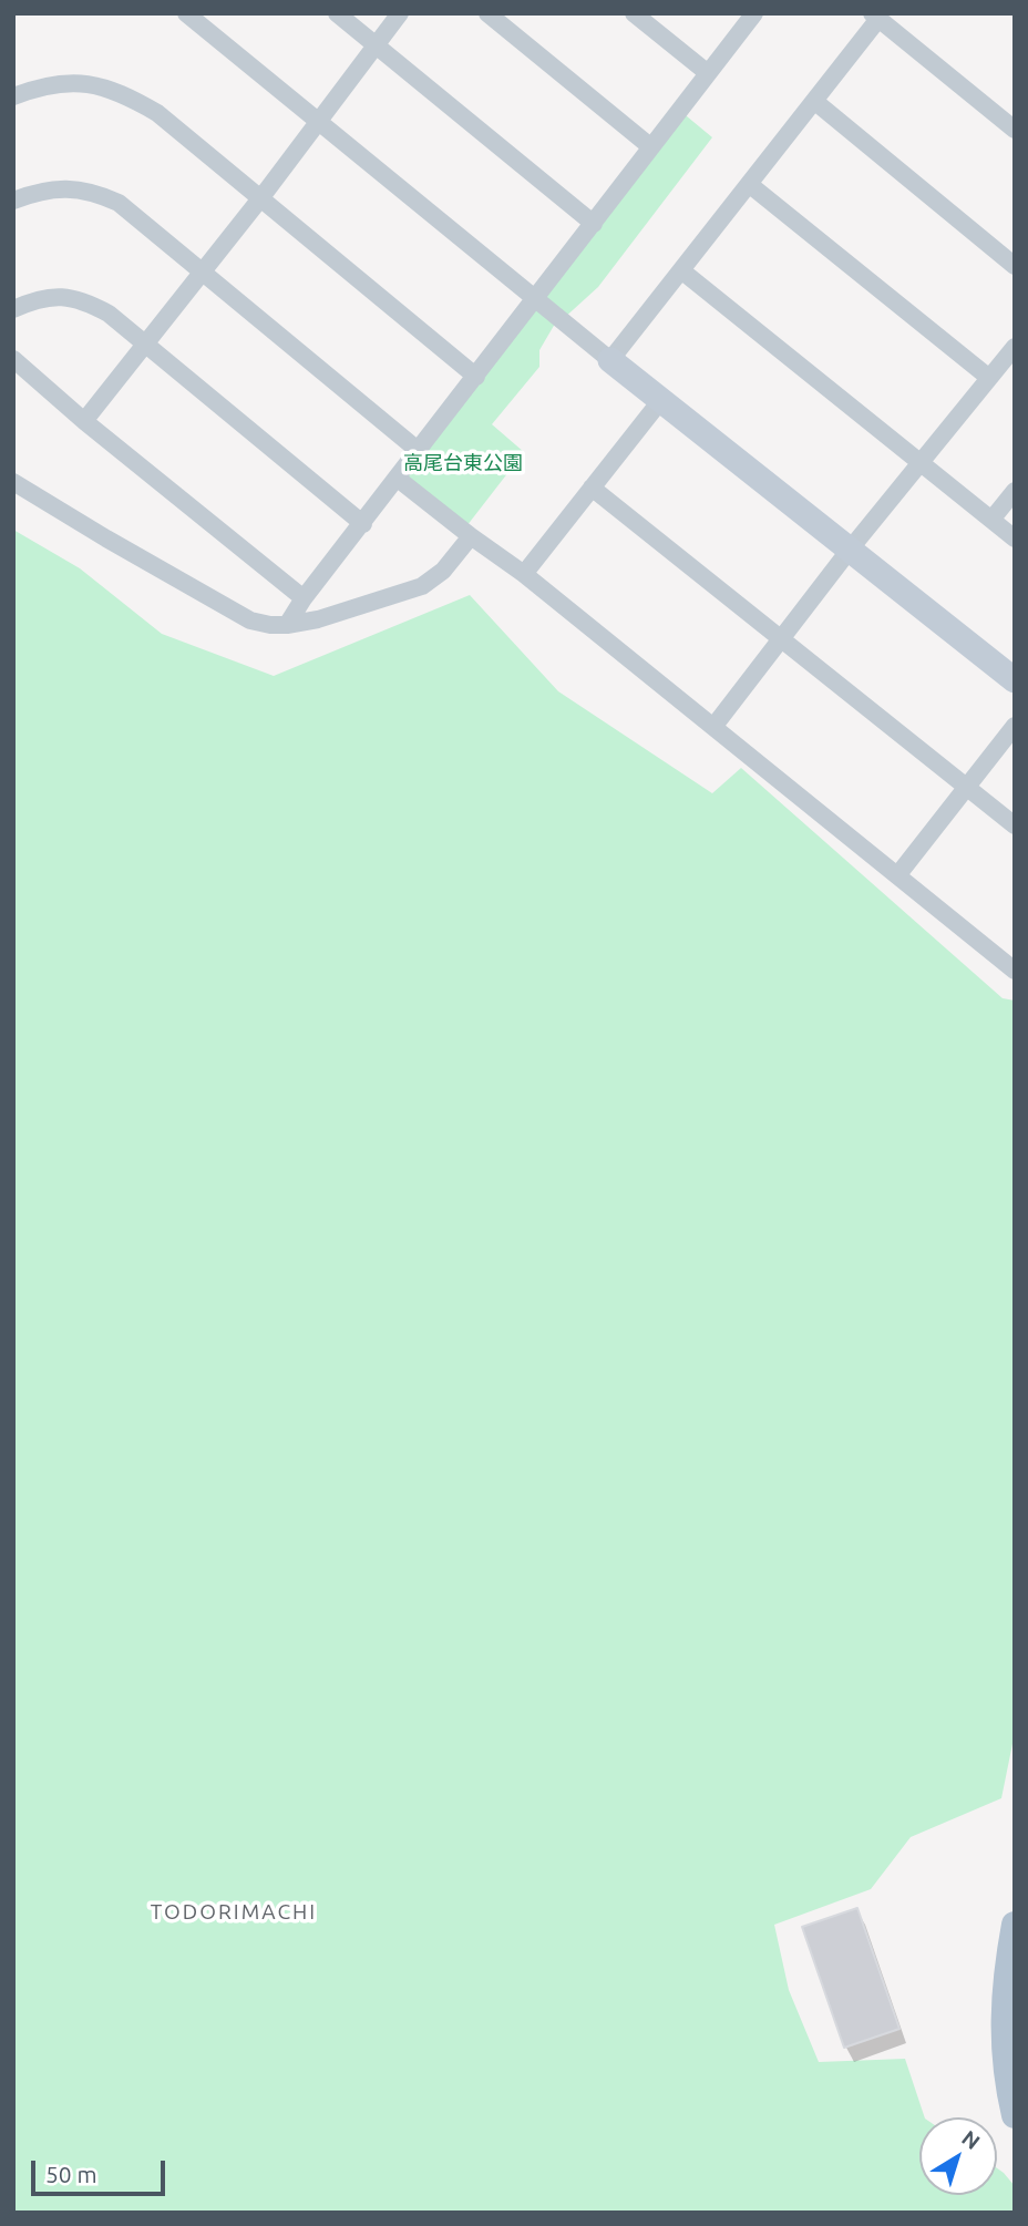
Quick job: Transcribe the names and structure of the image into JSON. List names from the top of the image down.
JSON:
{
  "districts": ["TODORIMACHI"],
  "parks": ["高尾台東公園"],
  "scale_bar": "50 m",
  "north": "top right"
}
